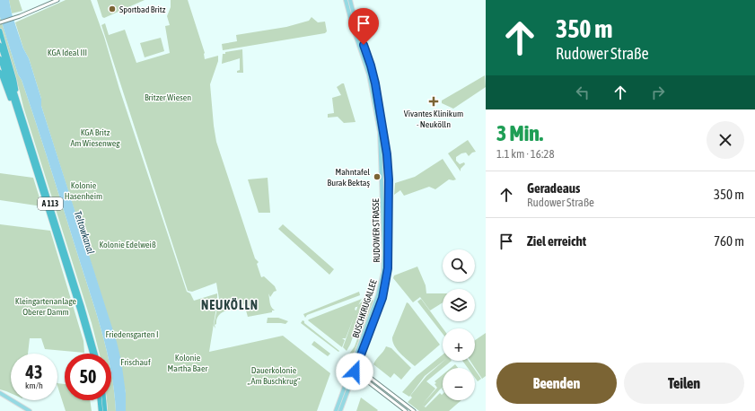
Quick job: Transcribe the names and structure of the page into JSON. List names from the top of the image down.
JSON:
{
  "streets": {
    "highway": ["A 113"],
    "main road": ["RUDOWER STRASSE", "BUSCHKRUGALLEE"]
  },
  "crossings": [
    ["RUDOWER STRASSE", "BUSCHKRUGALLEE"]
  ],
  "districts": ["NEUKÖLLN"],
  "water": ["Teltowkanal"],
  "parks": [
    "KGA Ideal III",
    "Britzer Wiesen",
    "KGA Britz Am Wiesenweg",
    "Kolonie Hasenheim",
    "Kolonie Edelweiß",
    "Kleingartenanlage Oberer Damm",
    "Friedensgarten I",
    "Kolonie Martha Baer",
    "Frischauf",
    "Dauerkolonie „Am Buschkrug“"
  ],
  "places": {
    "other": ["Sportbad Britz", "Mahntafel Burak Bektaş"],
    "health": ["Vivantes Klinikum - Neukölln"]
  },
  "page": {
    "turn": ["350 m", "Rudower Straße"],
    "heading": ["3 Min.", "1.1 km · 16:28"],
    "list": [
      {
        "name": "Geradeaus",
        "note": "Rudower Straße",
        "value": "350 m"
      },
      {
        "name": "Ziel erreicht",
        "value": "760 m"
      }
    ],
    "map_buttons": ["+", "−"],
    "speed": "43 km/h",
    "limit": "50",
    "buttons": ["Beenden", "Teilen"]
  }
}
